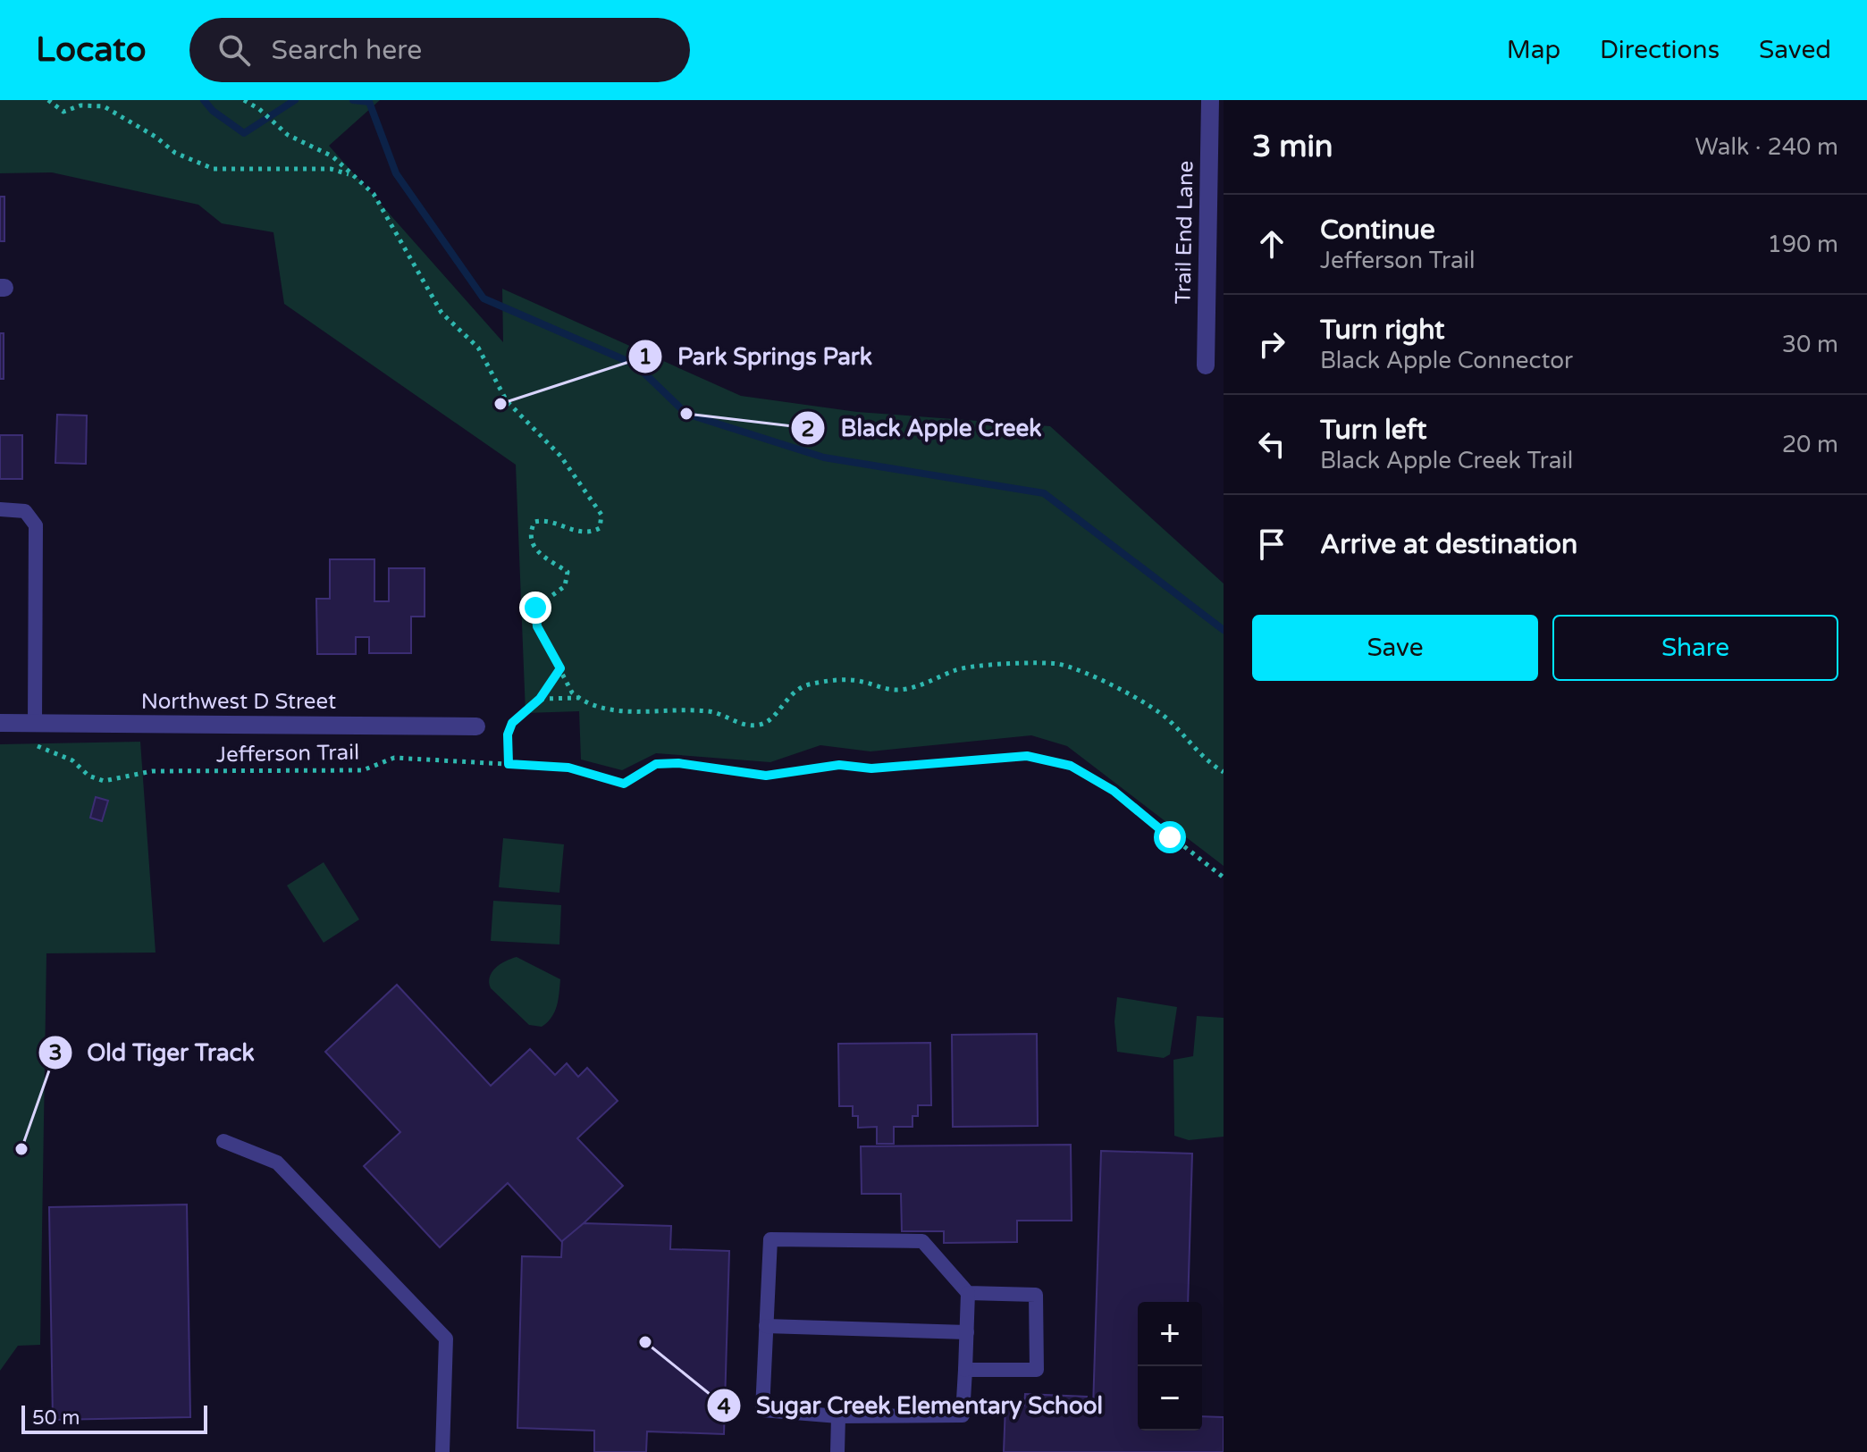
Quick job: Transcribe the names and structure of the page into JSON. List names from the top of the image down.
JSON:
{
  "streets": {
    "street": ["Trail End Lane", "Northwest D Street"],
    "path": ["Jefferson Trail"]
  },
  "places": [
    "Park Springs Park",
    "Black Apple Creek",
    "Old Tiger Track",
    "Sugar Creek Elementary School"
  ],
  "scale_bar": "50 m",
  "page": {
    "header": "Locato",
    "search": "Search here",
    "nav": ["Map", "Directions", "Saved"],
    "heading": ["3 min", "Walk · 240 m"],
    "list": [
      ["Continue", "Jefferson Trail", "190 m"],
      ["Turn right", "Black Apple Connector", "30 m"],
      ["Turn left", "Black Apple Creek Trail", "20 m"],
      "Arrive at destination"
    ],
    "buttons": ["Save", "Share"],
    "map_buttons": ["+", "−"],
    "scale": "50 m"
  }
}
